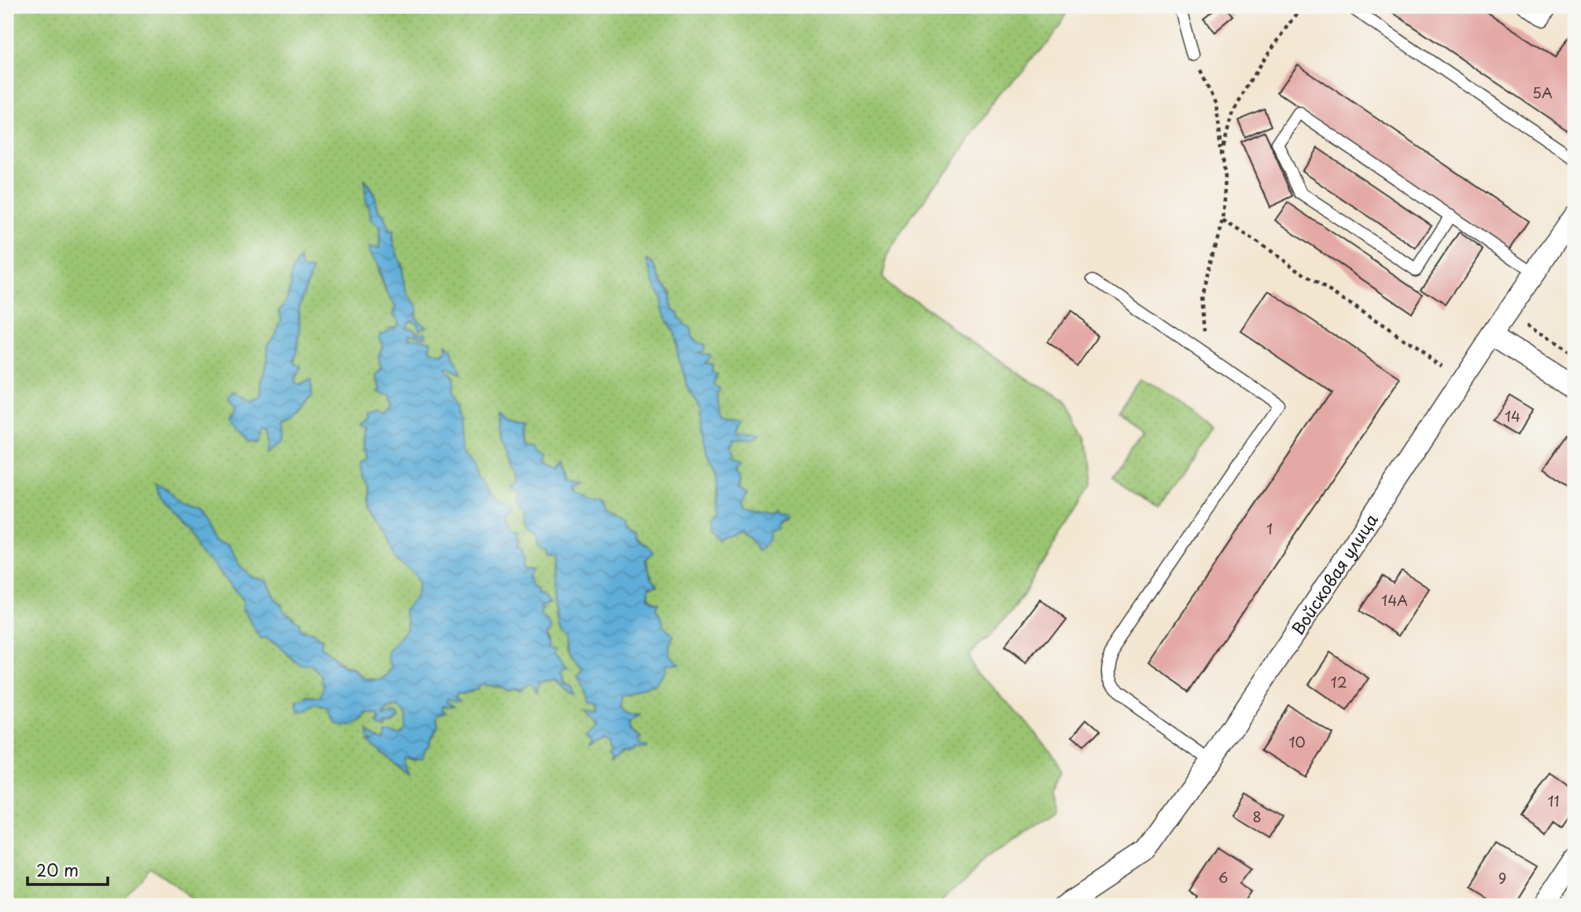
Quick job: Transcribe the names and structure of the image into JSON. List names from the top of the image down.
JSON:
{
  "streets": {
    "street": ["Войсковая улица"]
  },
  "house_numbers": [
    "5А",
    "14",
    "1",
    "14А",
    "12",
    "10",
    "11",
    "8",
    "6",
    "9"
  ],
  "scale_bar": "20 m"
}
